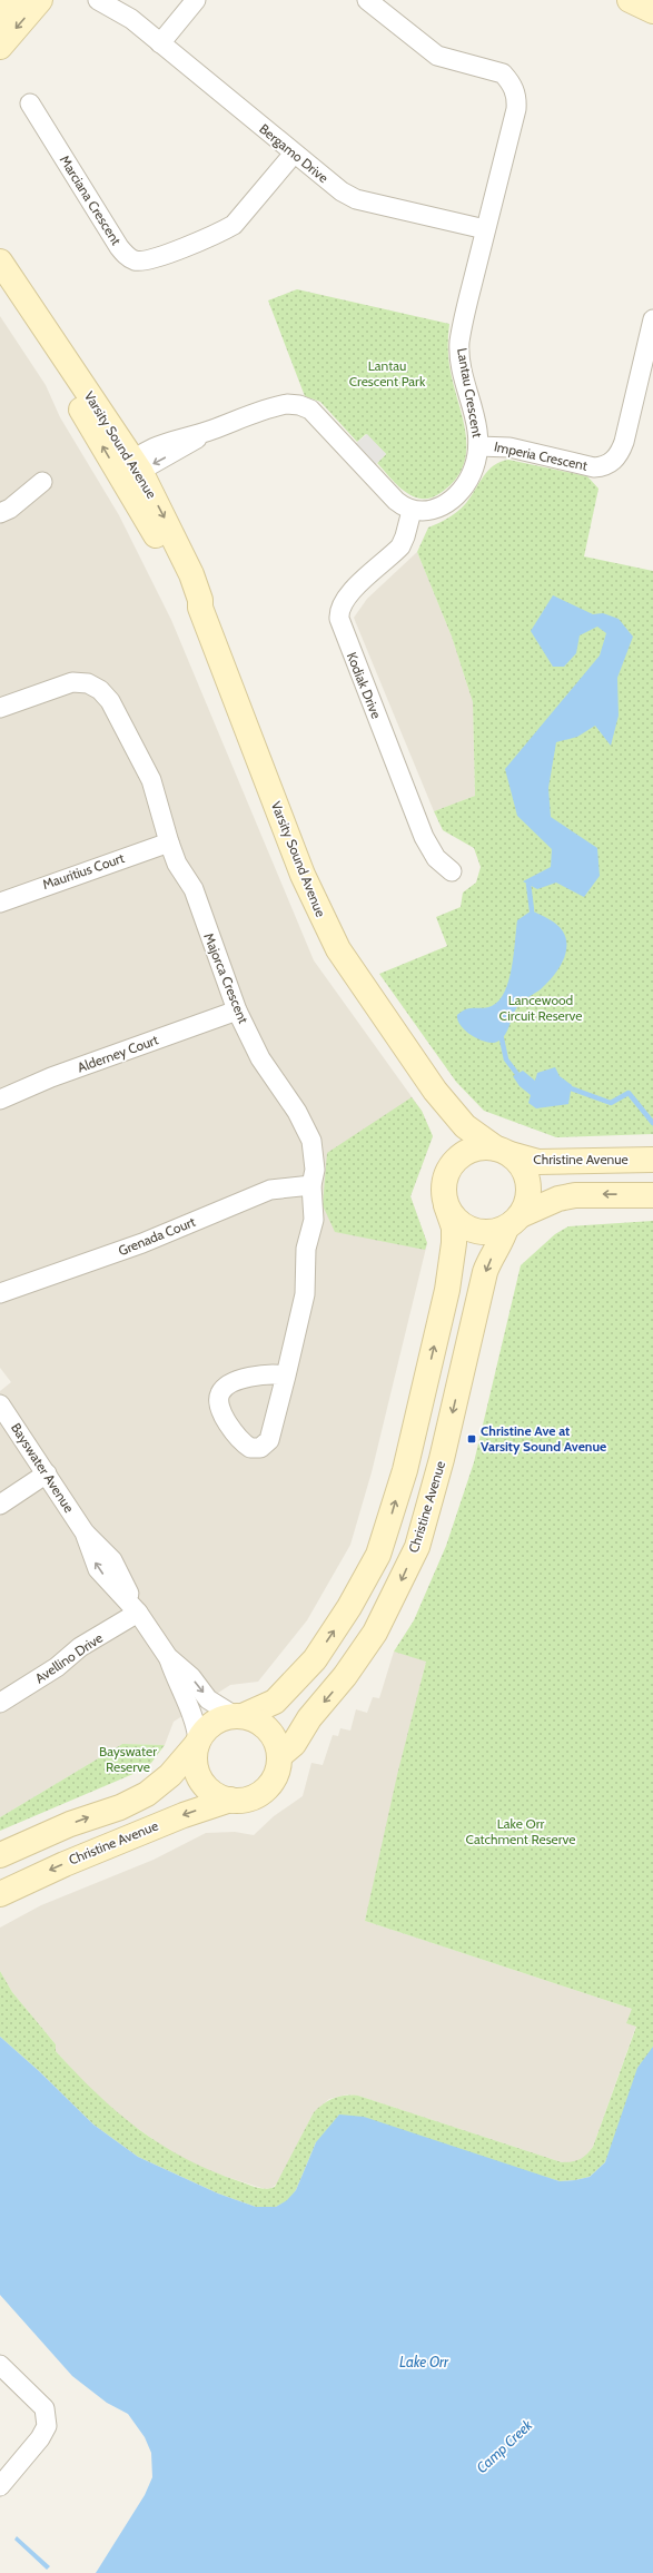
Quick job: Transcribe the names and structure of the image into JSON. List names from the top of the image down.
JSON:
{
  "streets": {
    "main road": ["Varsity Sound Avenue", "Christine Avenue"],
    "street": [
      "Bergamo Drive",
      "Marciana Crescent",
      "Lantau Crescent",
      "Imperia Crescent",
      "Kodiak Drive",
      "Mauritius Court",
      "Majorca Crescent",
      "Alderney Court",
      "Grenada Court",
      "Bayswater Avenue",
      "Avellino Drive"
    ]
  },
  "crossings": [
    ["Bergamo Drive", "Marciana Crescent"],
    ["Bergamo Drive", "Lantau Crescent"],
    ["Lantau Crescent", "Imperia Crescent"],
    ["Lantau Crescent", "Kodiak Drive"],
    ["Varsity Sound Avenue", "Christine Avenue"],
    ["Mauritius Court", "Majorca Crescent"],
    ["Majorca Crescent", "Alderney Court"],
    ["Majorca Crescent", "Grenada Court"],
    ["Christine Avenue", "Bayswater Avenue"],
    ["Bayswater Avenue", "Avellino Drive"]
  ],
  "water": ["Lake Orr", "Camp Creek"],
  "parks": [
    "Lantau Crescent Park",
    "Lancewood Circuit Reserve",
    "Bayswater Reserve",
    "Lake Orr Catchment Reserve"
  ],
  "places": {
    "transit": ["Christine Ave at Varsity Sound Avenue"]
  }
}
